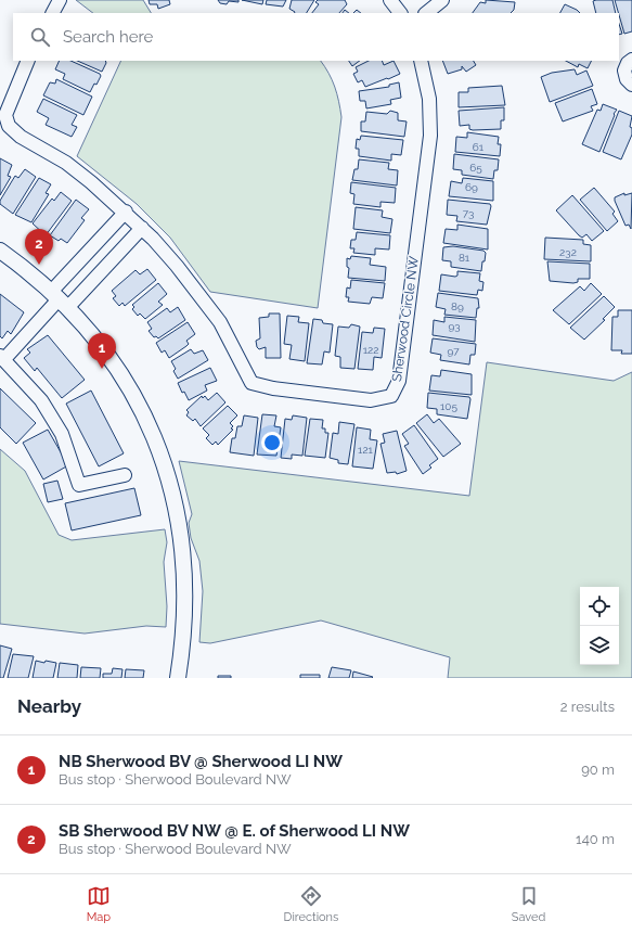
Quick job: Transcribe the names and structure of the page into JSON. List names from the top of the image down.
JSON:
{
  "streets": {
    "street": ["Sherwood Circle NW"]
  },
  "house_numbers": [
    "61",
    "65",
    "69",
    "73",
    "232",
    "81",
    "89",
    "93",
    "122",
    "97",
    "105",
    "121"
  ],
  "page": {
    "search": "Search here",
    "pins": ["2", "1"],
    "heading": ["Nearby", "2 results"],
    "list": [
      {
        "mark": "1",
        "name": "NB Sherwood BV @ Sherwood LI NW",
        "note": "Bus stop · Sherwood Boulevard NW",
        "value": "90 m"
      },
      {
        "mark": "2",
        "name": "SB Sherwood BV NW @ E. of Sherwood LI NW",
        "note": "Bus stop · Sherwood Boulevard NW",
        "value": "140 m"
      }
    ],
    "nav": ["Map", "Directions", "Saved"]
  }
}
